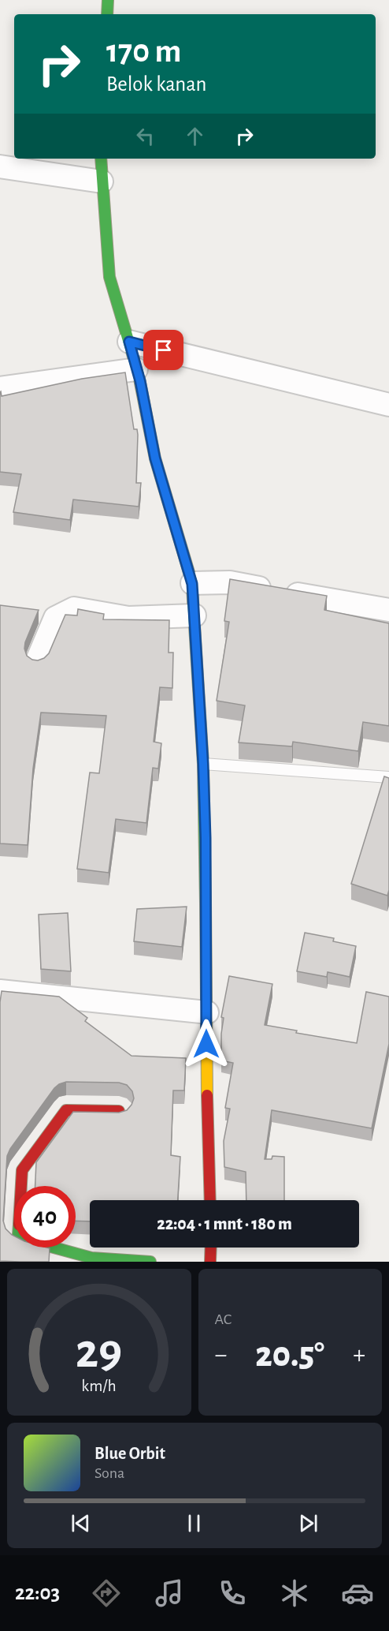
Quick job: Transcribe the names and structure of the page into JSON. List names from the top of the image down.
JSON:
{
  "page": {
    "turn": ["170 m", "Belok kanan"],
    "limit": "40",
    "trip": "22:04 · 1 mnt · 180 m",
    "tile": "AC",
    "heat": ["−", "20.5°", "+"],
    "song": ["Blue Orbit", "Sona"],
    "tabs": "22:03",
    "gauge": ["29", "km/h"]
  }
}
